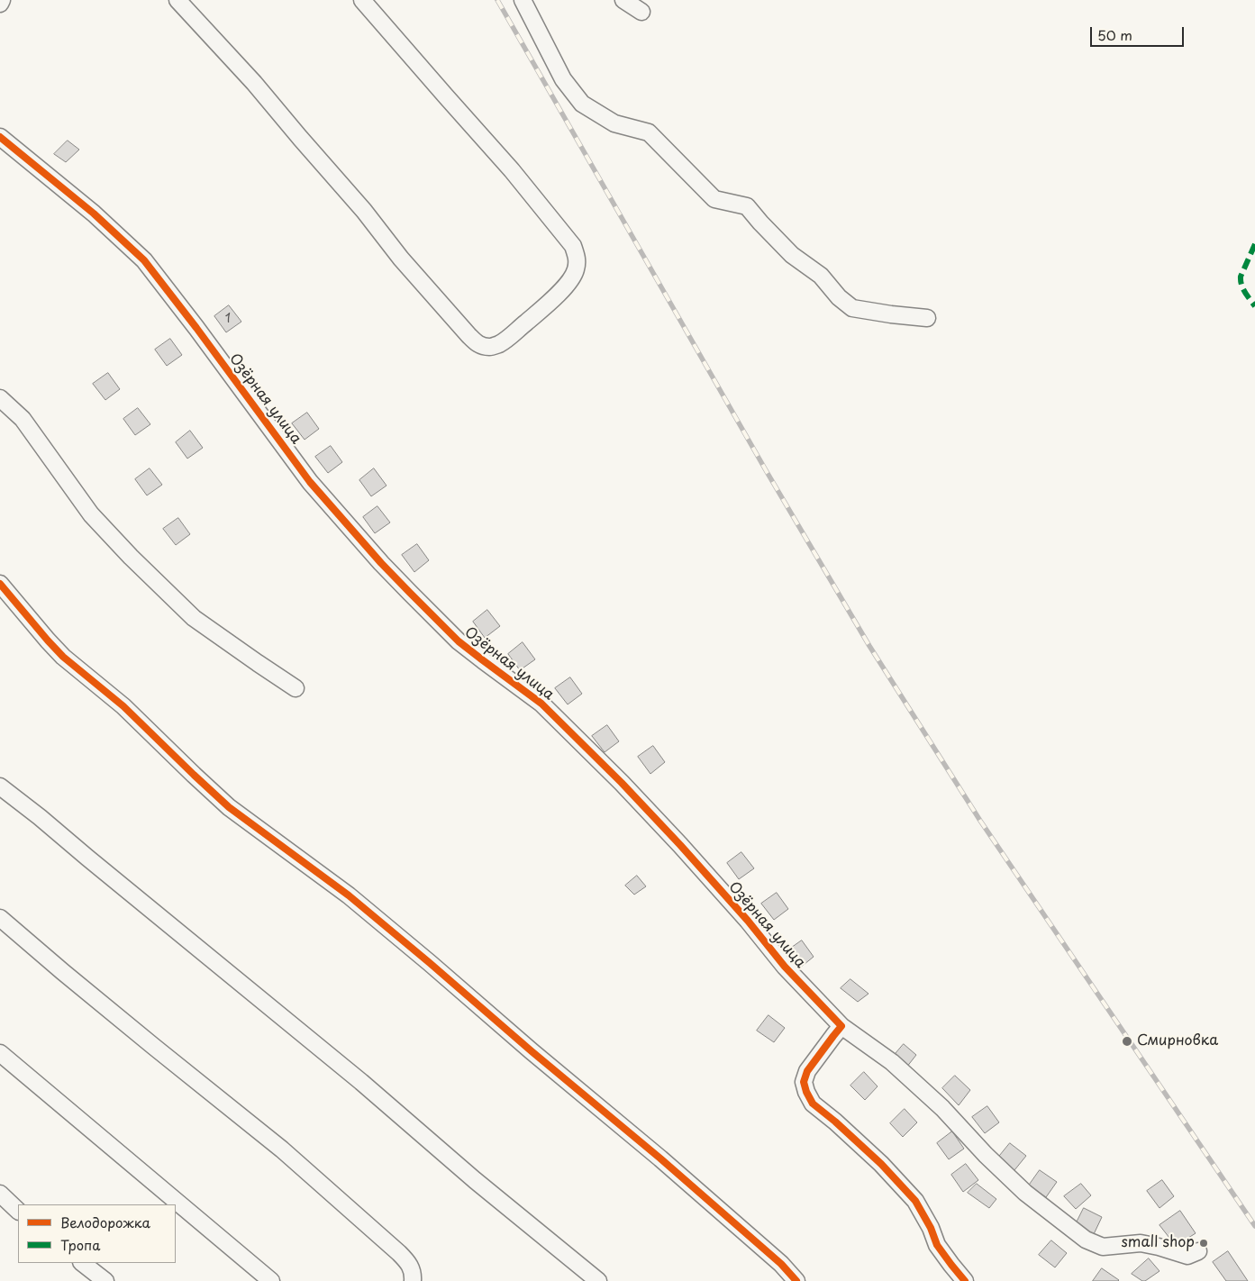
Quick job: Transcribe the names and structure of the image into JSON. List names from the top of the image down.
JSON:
{
  "streets": {
    "street": ["Озёрная улица"]
  },
  "places": ["Смирновка", "small shop"],
  "house_numbers": ["1"],
  "legend": ["Велодорожка", "Тропа"],
  "scale_bar": "50 m"
}
